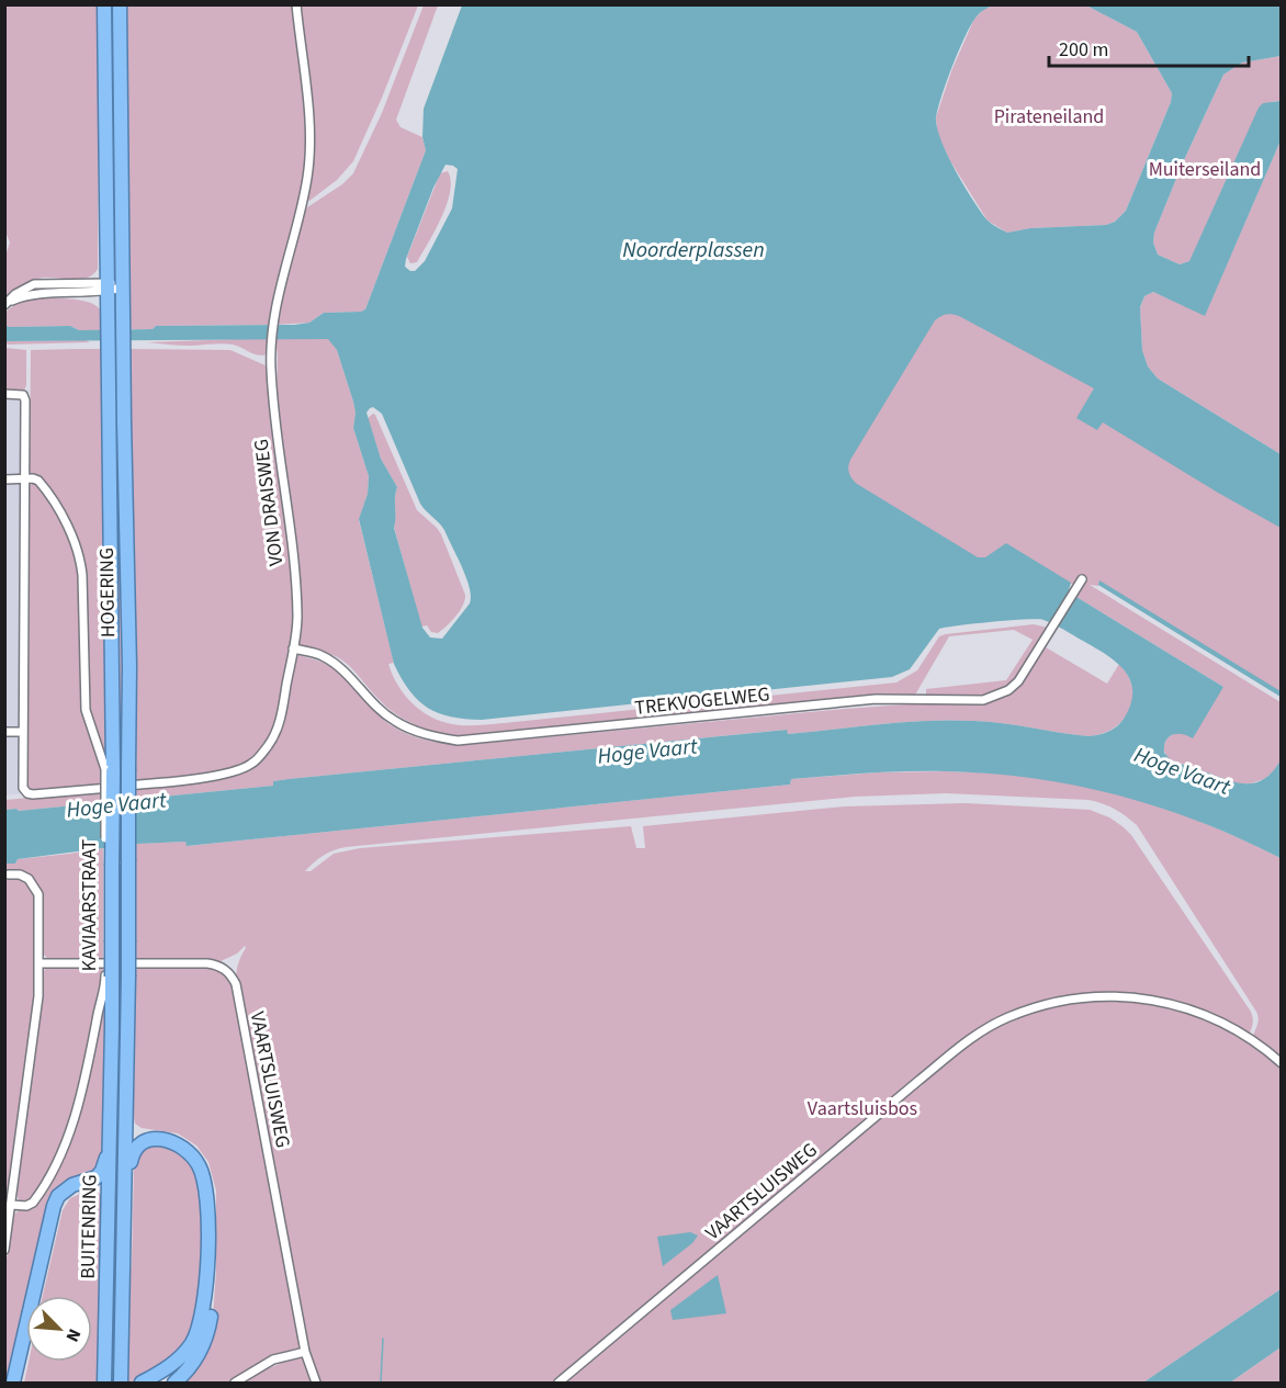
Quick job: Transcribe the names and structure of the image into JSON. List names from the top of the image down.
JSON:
{
  "streets": {
    "highway": ["HOGERING", "BUITENRING"],
    "street": [
      "VON DRAISWEG",
      "TREKVOGELWEG",
      "KAVIAARSTRAAT",
      "VAARTSLUISWEG"
    ]
  },
  "crossings": [
    ["VON DRAISWEG", "TREKVOGELWEG"],
    ["HOGERING", "KAVIAARSTRAAT"],
    ["HOGERING", "BUITENRING"]
  ],
  "water": ["Noorderplassen", "Hoge Vaart"],
  "parks": ["Pirateneiland", "Muiterseiland", "Vaartsluisbos"],
  "scale_bar": "200 m",
  "north": "bottom right"
}
